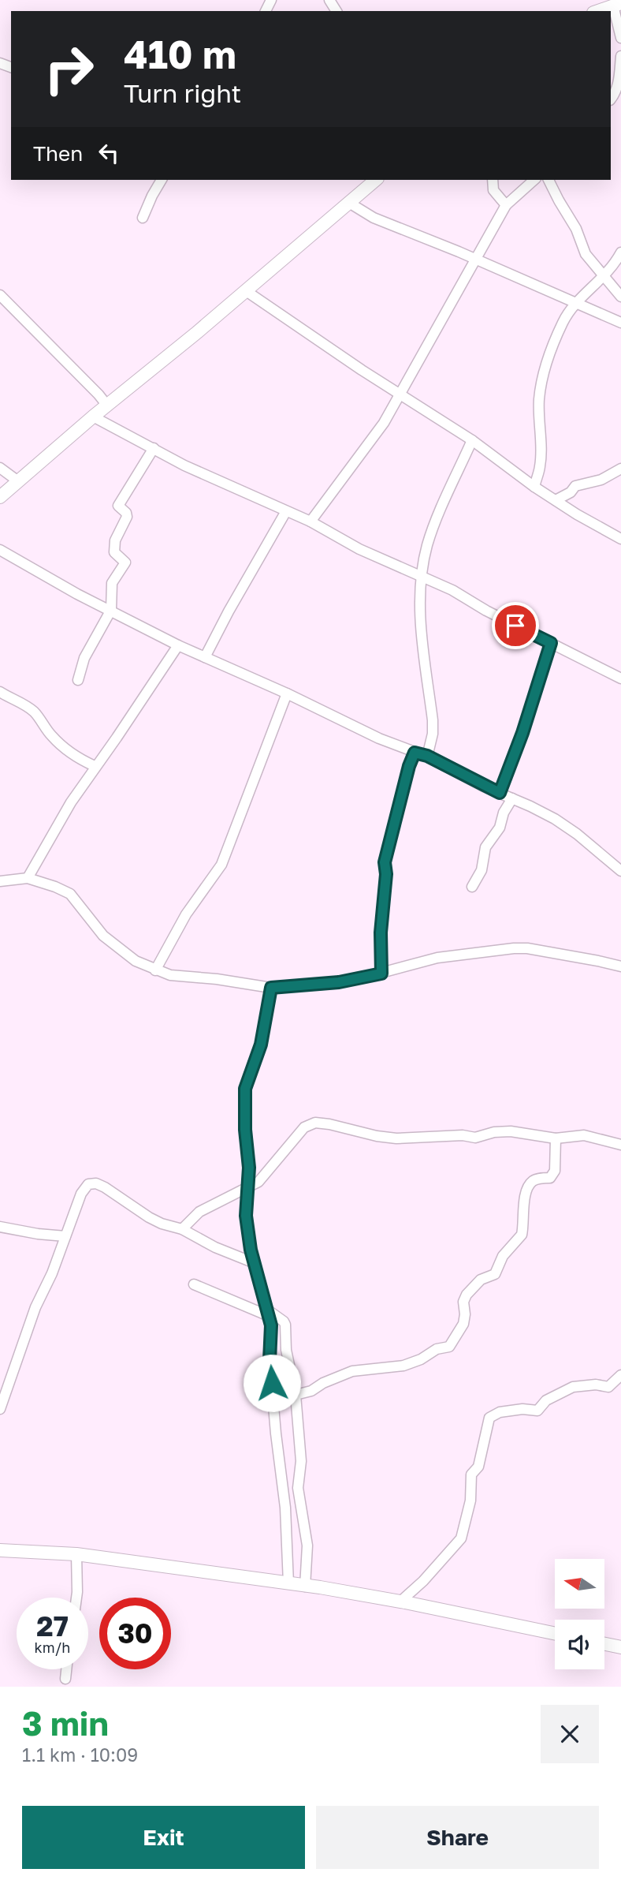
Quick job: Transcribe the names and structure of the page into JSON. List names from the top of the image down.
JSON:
{
  "north": "left",
  "page": {
    "turn": ["410 m", "Turn right"],
    "then": "Then",
    "speed": "27 km/h",
    "limit": "30",
    "heading": ["3 min", "1.1 km · 10:09"],
    "buttons": ["Exit", "Share"]
  }
}
